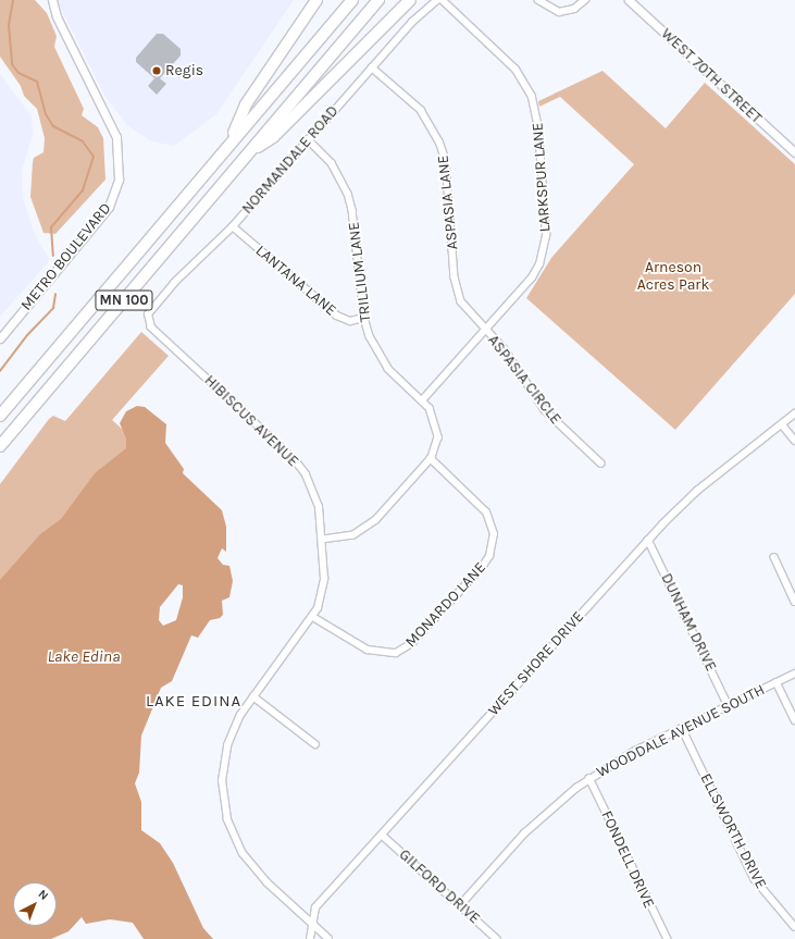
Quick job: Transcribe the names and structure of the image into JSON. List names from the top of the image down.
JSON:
{
  "streets": {
    "highway": ["MN 100"],
    "street": [
      "WEST 70TH STREET",
      "NORMANDALE ROAD",
      "LARKSPUR LANE",
      "ASPASIA LANE",
      "METRO BOULEVARD",
      "TRILLIUM LANE",
      "LANTANA LANE",
      "ASPASIA CIRCLE",
      "HIBISCUS AVENUE",
      "MONARDO LANE",
      "DUNHAM DRIVE",
      "WEST SHORE DRIVE",
      "WOODDALE AVENUE SOUTH",
      "ELLSWORTH DRIVE",
      "FONDELL DRIVE",
      "GILFORD DRIVE"
    ]
  },
  "crossings": [
    ["NORMANDALE ROAD", "ASPASIA LANE"],
    ["NORMANDALE ROAD", "TRILLIUM LANE"],
    ["NORMANDALE ROAD", "LANTANA LANE"],
    ["NORMANDALE ROAD", "HIBISCUS AVENUE"],
    ["LARKSPUR LANE", "ASPASIA LANE"],
    ["LARKSPUR LANE", "TRILLIUM LANE"],
    ["LARKSPUR LANE", "ASPASIA CIRCLE"],
    ["ASPASIA LANE", "ASPASIA CIRCLE"],
    ["TRILLIUM LANE", "LANTANA LANE"],
    ["TRILLIUM LANE", "HIBISCUS AVENUE"],
    ["TRILLIUM LANE", "MONARDO LANE"],
    ["HIBISCUS AVENUE", "MONARDO LANE"],
    ["HIBISCUS AVENUE", "WEST SHORE DRIVE"],
    ["DUNHAM DRIVE", "WEST SHORE DRIVE"],
    ["DUNHAM DRIVE", "WOODDALE AVENUE SOUTH"],
    ["WEST SHORE DRIVE", "GILFORD DRIVE"],
    ["WOODDALE AVENUE SOUTH", "ELLSWORTH DRIVE"],
    ["WOODDALE AVENUE SOUTH", "FONDELL DRIVE"],
    ["WOODDALE AVENUE SOUTH", "GILFORD DRIVE"]
  ],
  "districts": ["LAKE EDINA"],
  "water": ["Lake Edina"],
  "parks": ["Arneson Acres Park"],
  "places": ["Regis"],
  "north": "top right"
}
